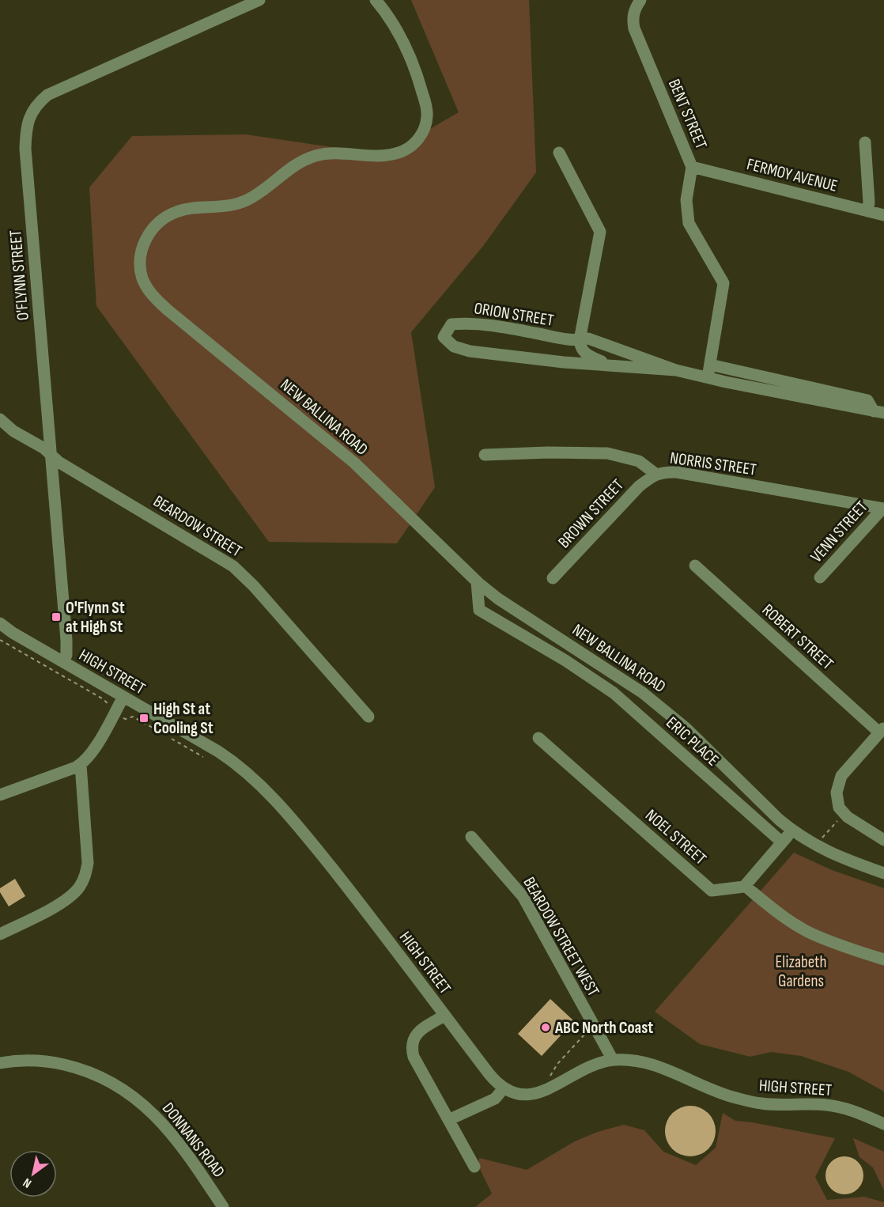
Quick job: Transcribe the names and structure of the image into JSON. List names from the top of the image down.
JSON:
{
  "streets": {
    "street": [
      "BENT STREET",
      "FERMOY AVENUE",
      "O'FLYNN STREET",
      "ORION STREET",
      "NEW BALLINA ROAD",
      "NORRIS STREET",
      "BROWN STREET",
      "BEARDOW STREET",
      "VENN STREET",
      "ROBERT STREET",
      "HIGH STREET",
      "ERIC PLACE",
      "NOEL STREET",
      "BEARDOW STREET WEST",
      "DONNANS ROAD"
    ]
  },
  "crossings": [
    ["BENT STREET", "FERMOY AVENUE"],
    ["BENT STREET", "ORION STREET"],
    ["O'FLYNN STREET", "BEARDOW STREET"],
    ["O'FLYNN STREET", "HIGH STREET"],
    ["NEW BALLINA ROAD", "ERIC PLACE"],
    ["NORRIS STREET", "BROWN STREET"],
    ["NORRIS STREET", "VENN STREET"],
    ["HIGH STREET", "BEARDOW STREET WEST"]
  ],
  "parks": ["Elizabeth Gardens"],
  "places": {
    "transit": ["O'Flynn St at High St", "High St at Cooling St"],
    "other": ["ABC North Coast"]
  },
  "north": "bottom left"
}
